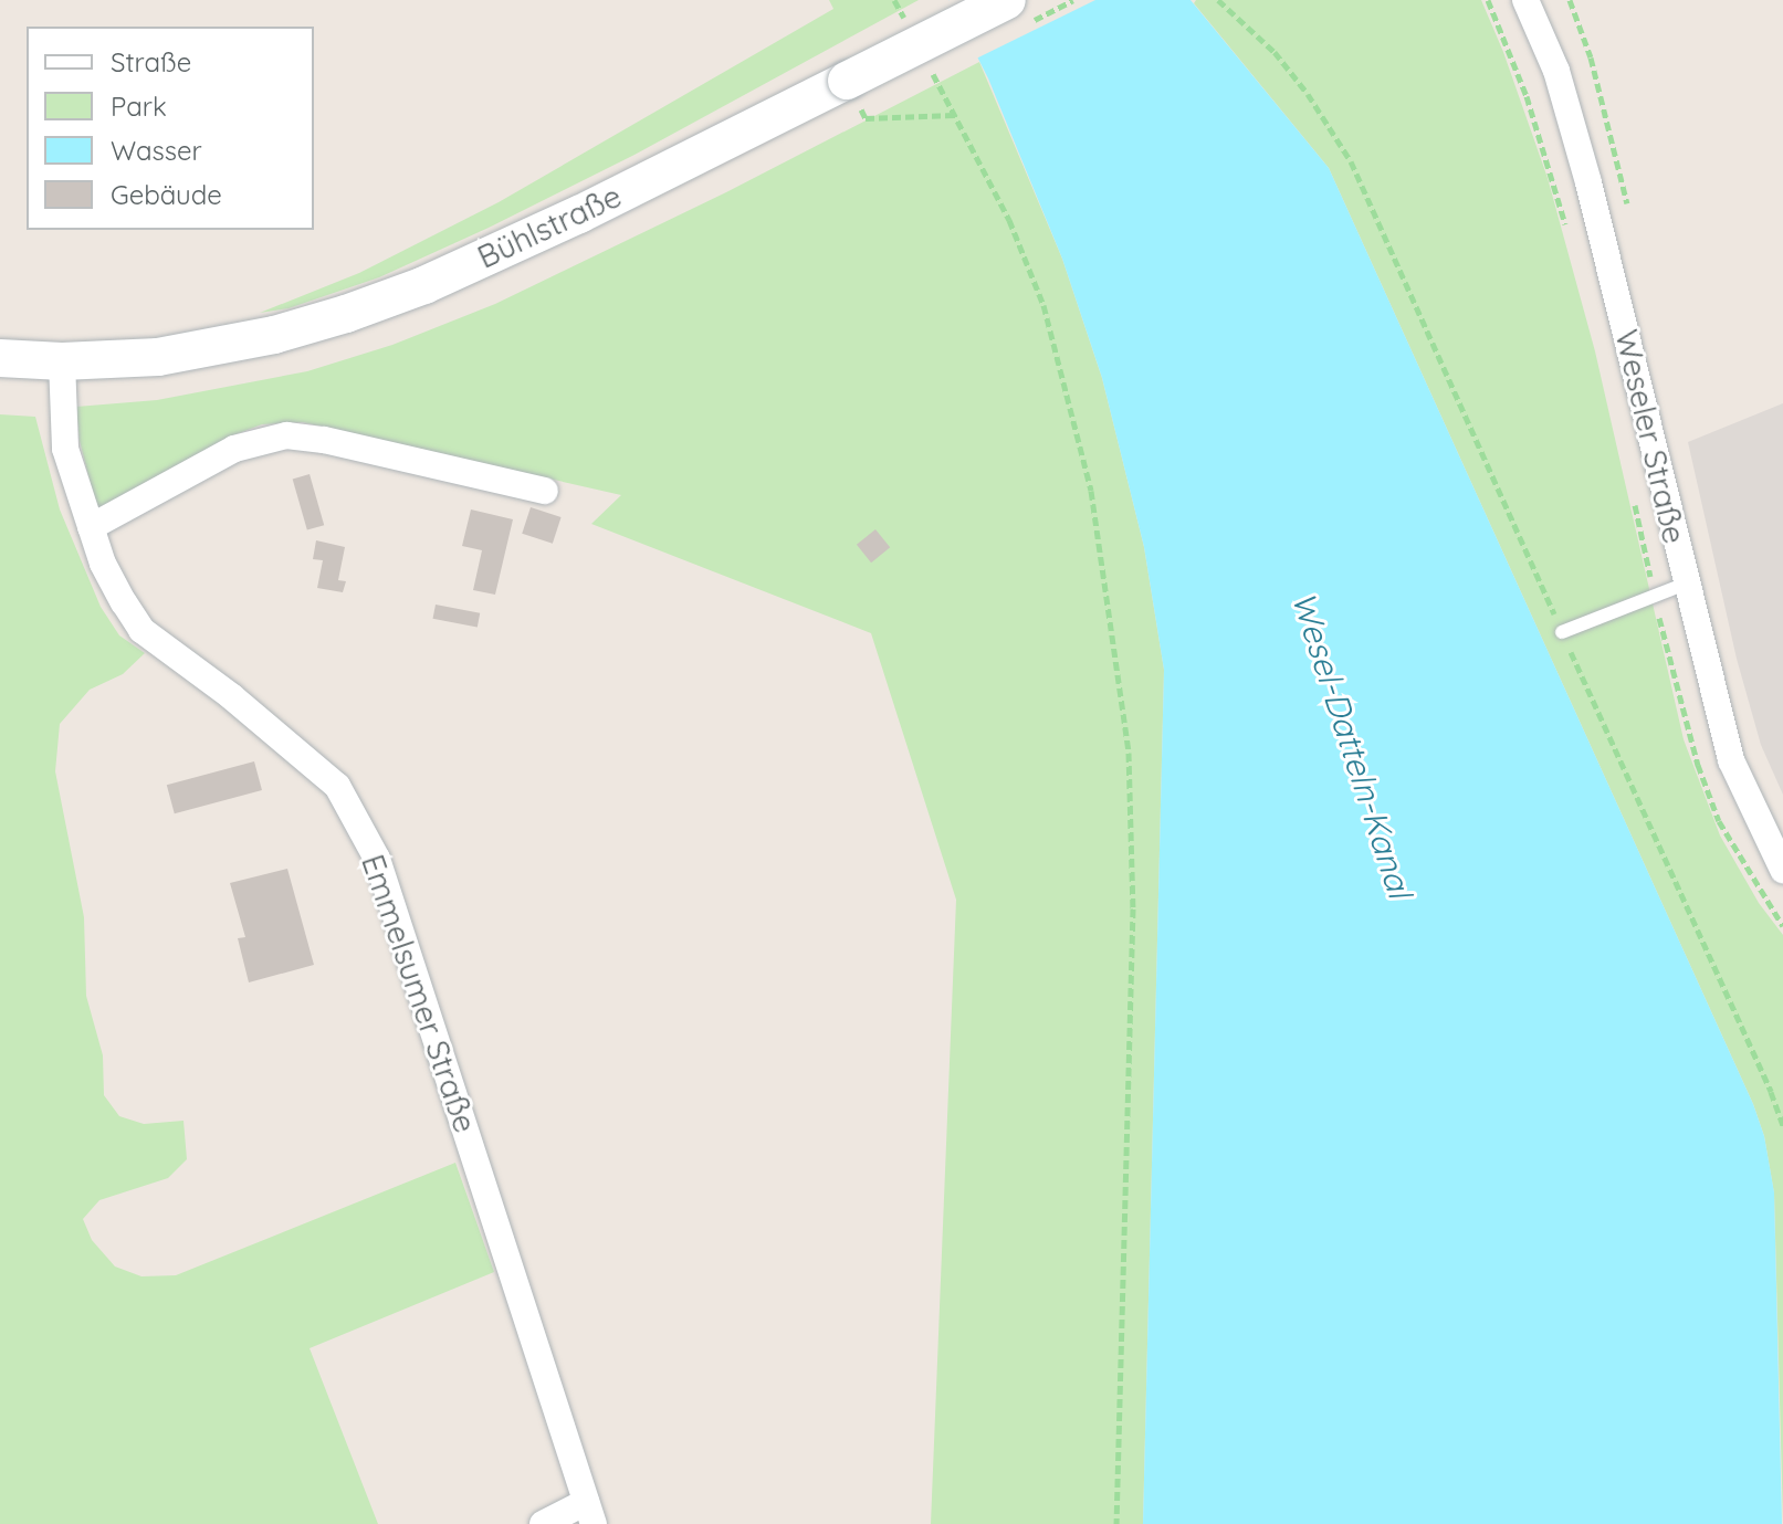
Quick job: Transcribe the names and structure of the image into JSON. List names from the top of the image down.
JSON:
{
  "streets": {
    "street": ["Bühlstraße", "Weseler Straße", "Emmelsumer Straße"]
  },
  "crossings": [
    ["Bühlstraße", "Emmelsumer Straße"]
  ],
  "water": ["Wesel-Datteln-Kanal"],
  "legend": [
    "Straße",
    "Park",
    "Wasser",
    "Gebäude"
  ]
}
